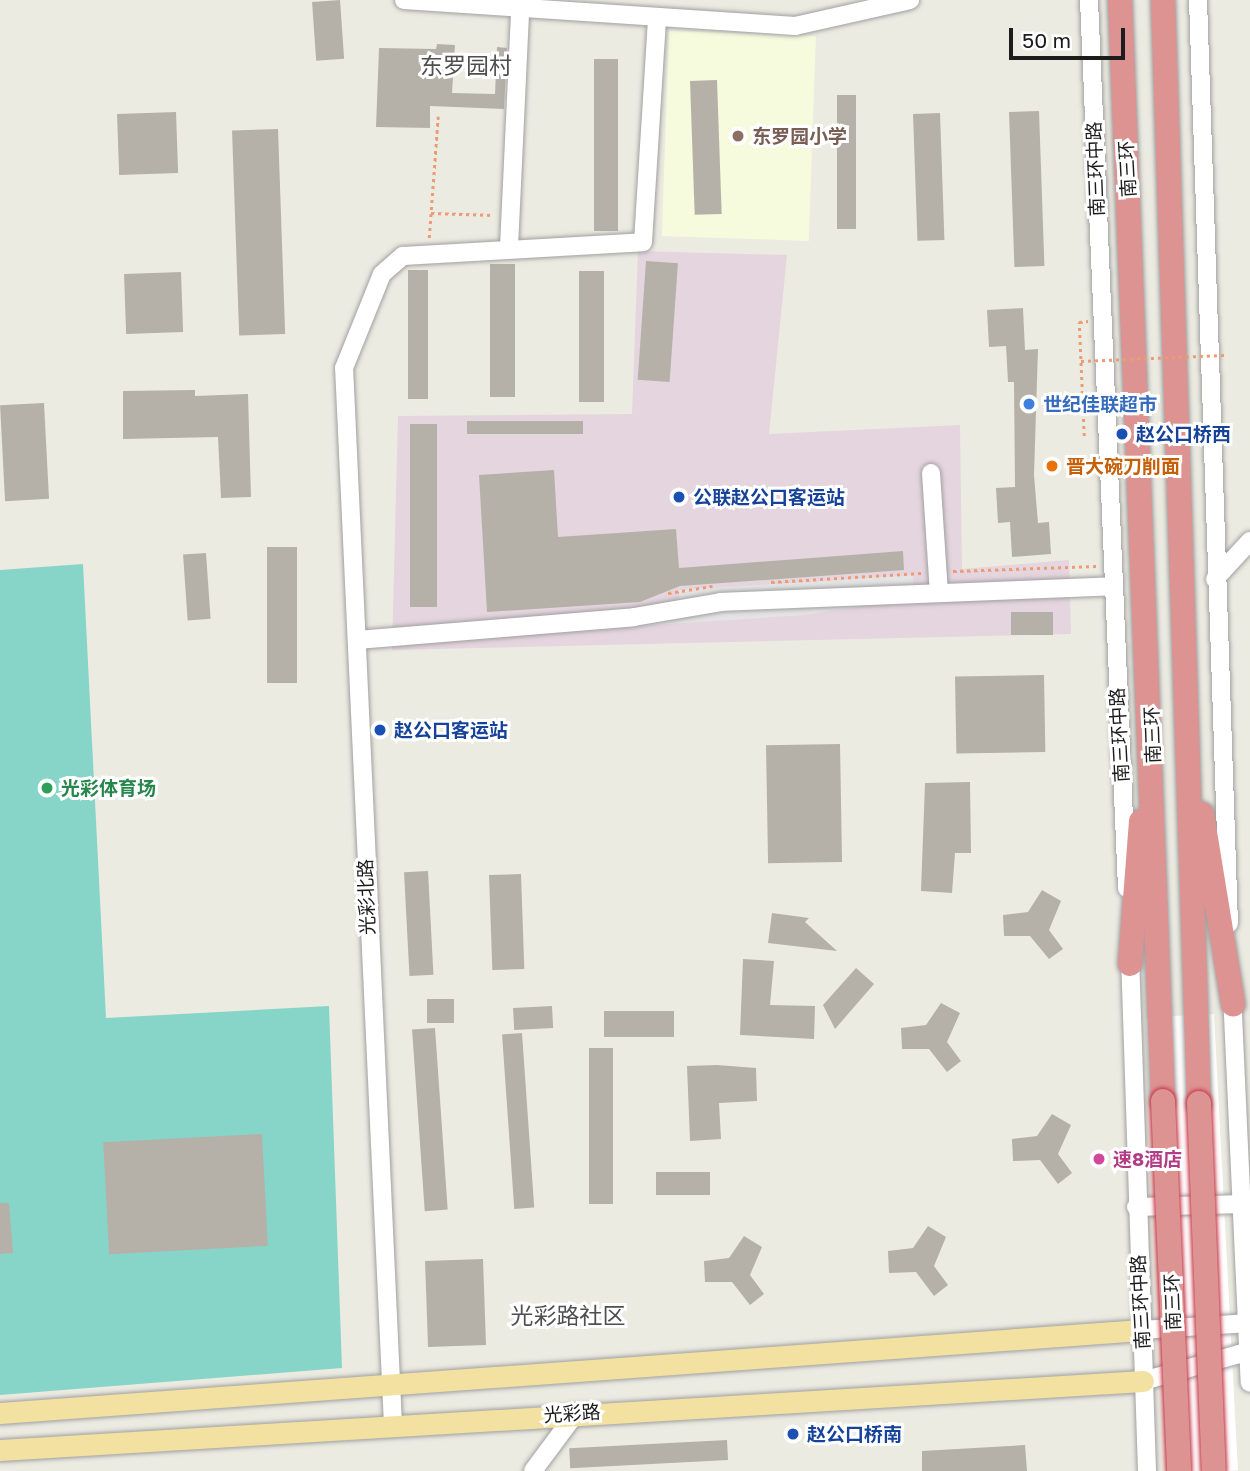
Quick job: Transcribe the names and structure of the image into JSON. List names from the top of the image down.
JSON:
{
  "streets": {
    "highway": ["南三环"],
    "main road": ["光彩路"],
    "street": ["南三环中路", "光彩北路"]
  },
  "crossings": [
    ["南三环中路", "光彩路"],
    ["光彩北路", "光彩路"]
  ],
  "districts": ["东罗园村", "光彩路社区"],
  "places": [
    "东罗园小学",
    "世纪佳联超市",
    "赵公口桥西",
    "晋大碗刀削面",
    "公联赵公口客运站",
    "赵公口客运站",
    "光彩体育场",
    "速8酒店",
    "赵公口桥南"
  ],
  "scale_bar": "50 m"
}
